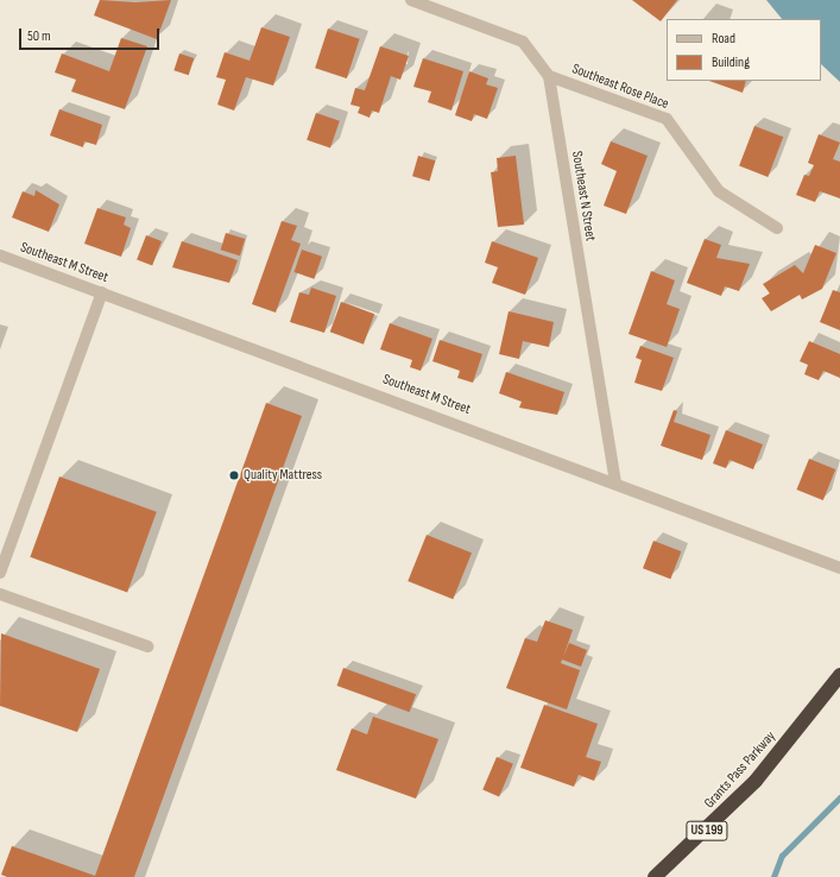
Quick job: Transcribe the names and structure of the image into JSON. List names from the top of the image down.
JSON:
{
  "streets": {
    "highway": ["Grants Pass Parkway", "US 199"],
    "street": ["Southeast Rose Place", "Southeast N Street", "Southeast M Street"]
  },
  "crossings": [
    ["Southeast Rose Place", "Southeast N Street"],
    ["Southeast N Street", "Southeast M Street"]
  ],
  "places": ["Quality Mattress"],
  "legend": ["Road", "Building"],
  "scale_bar": "50 m"
}
